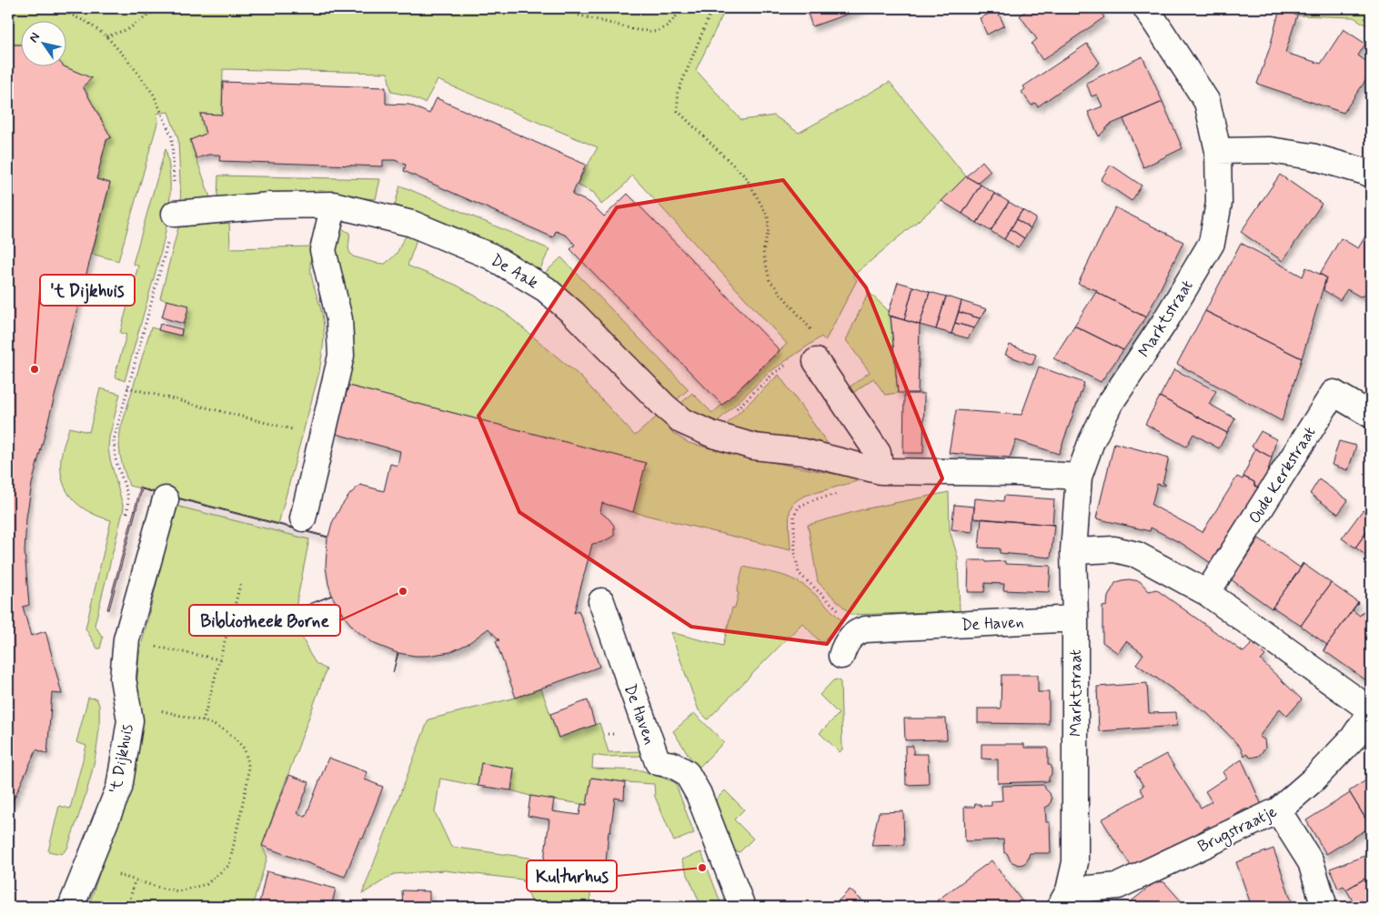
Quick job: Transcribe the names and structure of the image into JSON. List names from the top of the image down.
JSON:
{
  "streets": {
    "street": [
      "De Aak",
      "Marktstraat",
      "Oude Kerkstraat",
      "De Haven",
      "'t Dijkhuis",
      "Brugstraatje"
    ]
  },
  "crossings": [
    ["Marktstraat", "De Haven"],
    ["Marktstraat", "Brugstraatje"]
  ],
  "places": ["'t Dijkhuis", "Bibliotheek Borne", "Kulturhus"],
  "north": "top left"
}
